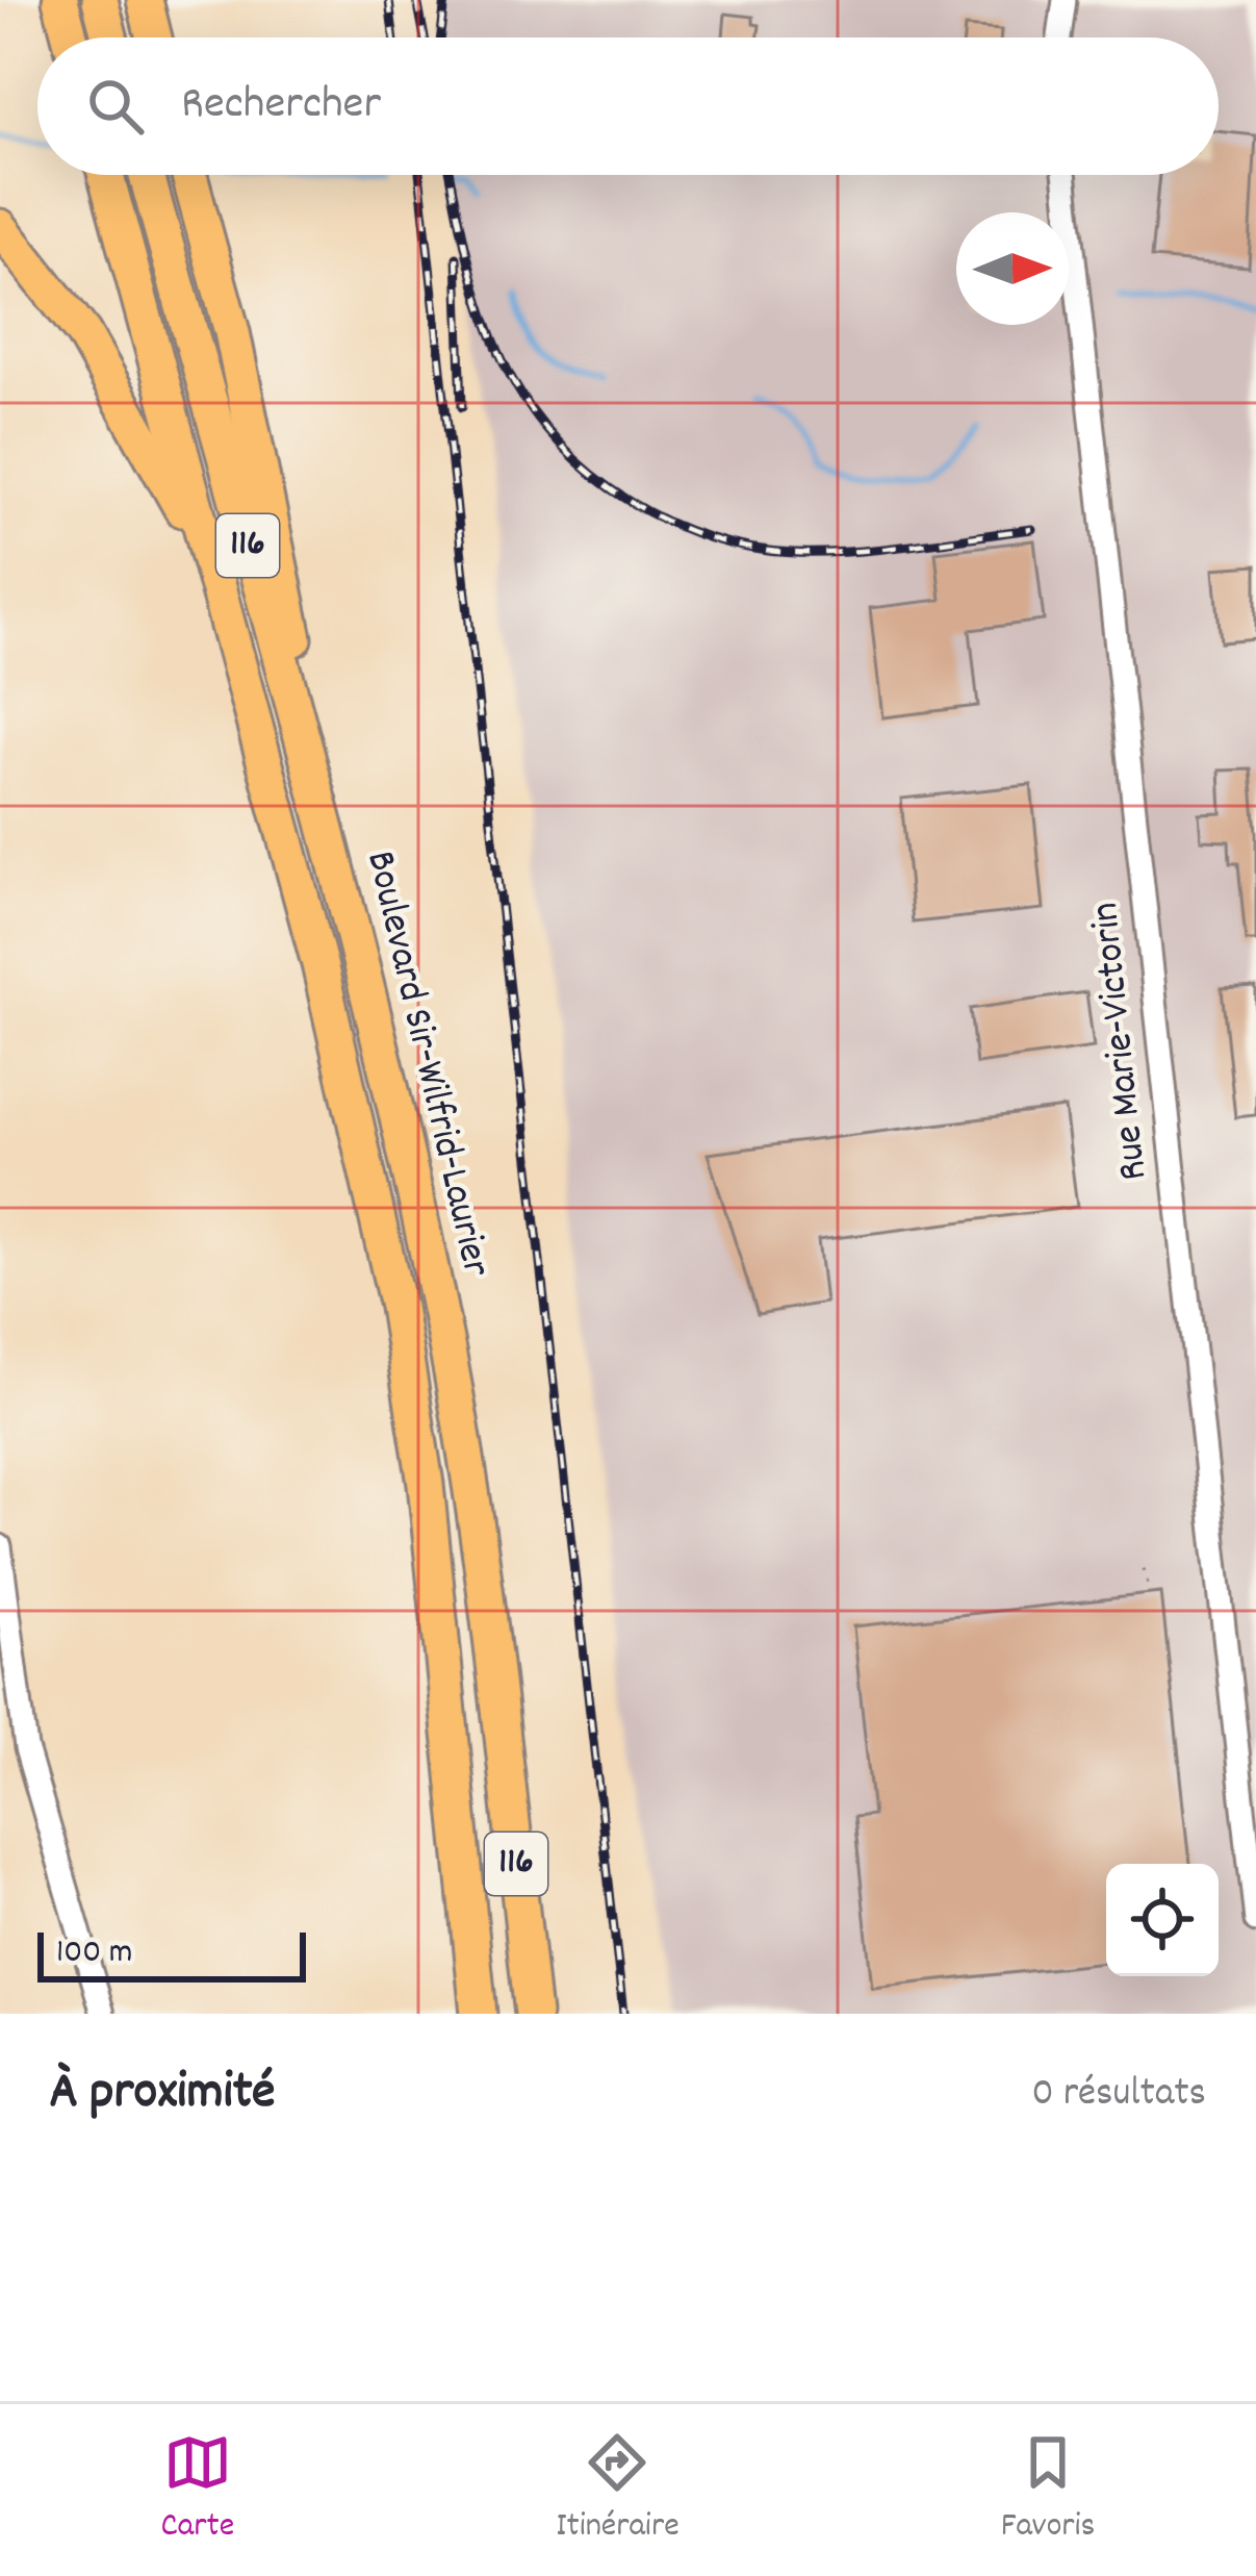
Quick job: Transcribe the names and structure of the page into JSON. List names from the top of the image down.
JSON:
{
  "streets": {
    "highway": ["116", "Boulevard Sir-Wilfrid-Laurier"],
    "street": ["Rue Marie-Victorin"]
  },
  "scale_bar": "100 m",
  "north": "right",
  "page": {
    "search": "Rechercher",
    "scale": "100 m",
    "heading": ["À proximité", "0 résultats"],
    "nav": ["Carte", "Itinéraire", "Favoris"]
  }
}
